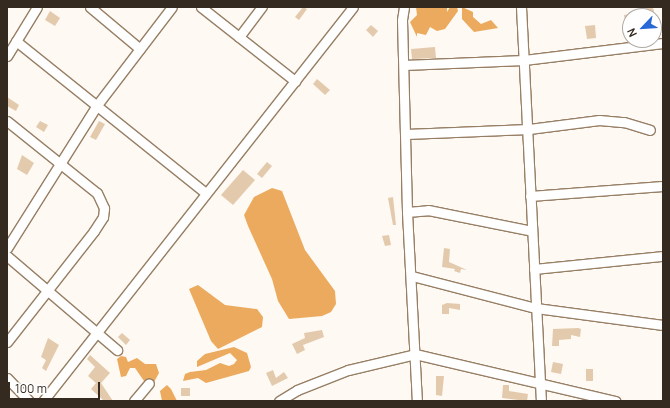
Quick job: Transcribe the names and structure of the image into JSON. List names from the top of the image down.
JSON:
{
  "scale_bar": "100 m",
  "north": "bottom left"
}
